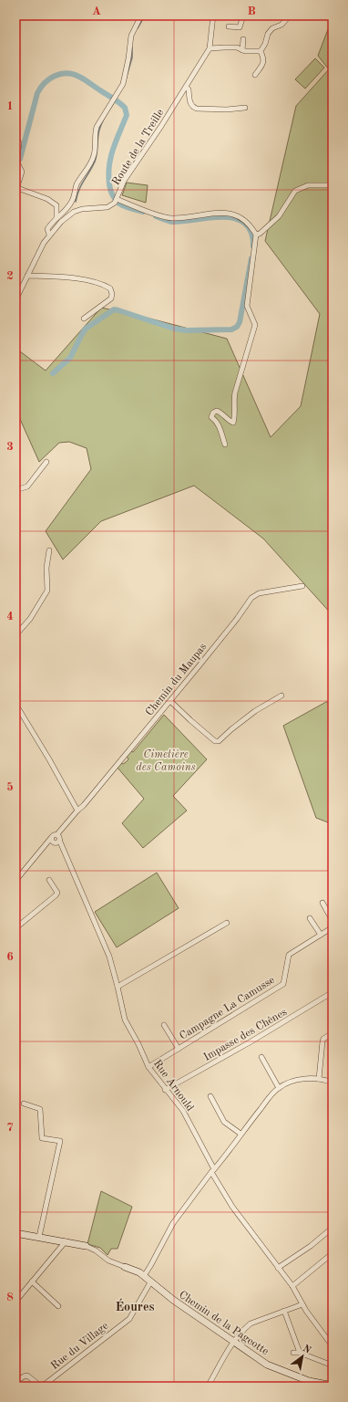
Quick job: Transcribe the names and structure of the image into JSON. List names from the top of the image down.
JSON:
{
  "streets": {
    "street": [
      "Route de la Treille",
      "Chemin du Maupas",
      "Campagne La Camusse",
      "Impasse des Chênes",
      "Rue Arnould",
      "Chemin de la Pageotte",
      "Rue du Village"
    ]
  },
  "crossings": [
    ["Chemin du Maupas", "Rue Arnould"],
    ["Campagne La Camusse", "Rue Arnould"],
    ["Impasse des Chênes", "Rue Arnould"],
    ["Chemin de la Pageotte", "Rue du Village"]
  ],
  "districts": ["Éoures"],
  "parks": ["Cimetière des Camoins"],
  "north": "top right",
  "grid": {
    "columns": ["A", "B"],
    "rows": [
      "1",
      "2",
      "3",
      "4",
      "5",
      "6",
      "7",
      "8"
    ]
  }
}
